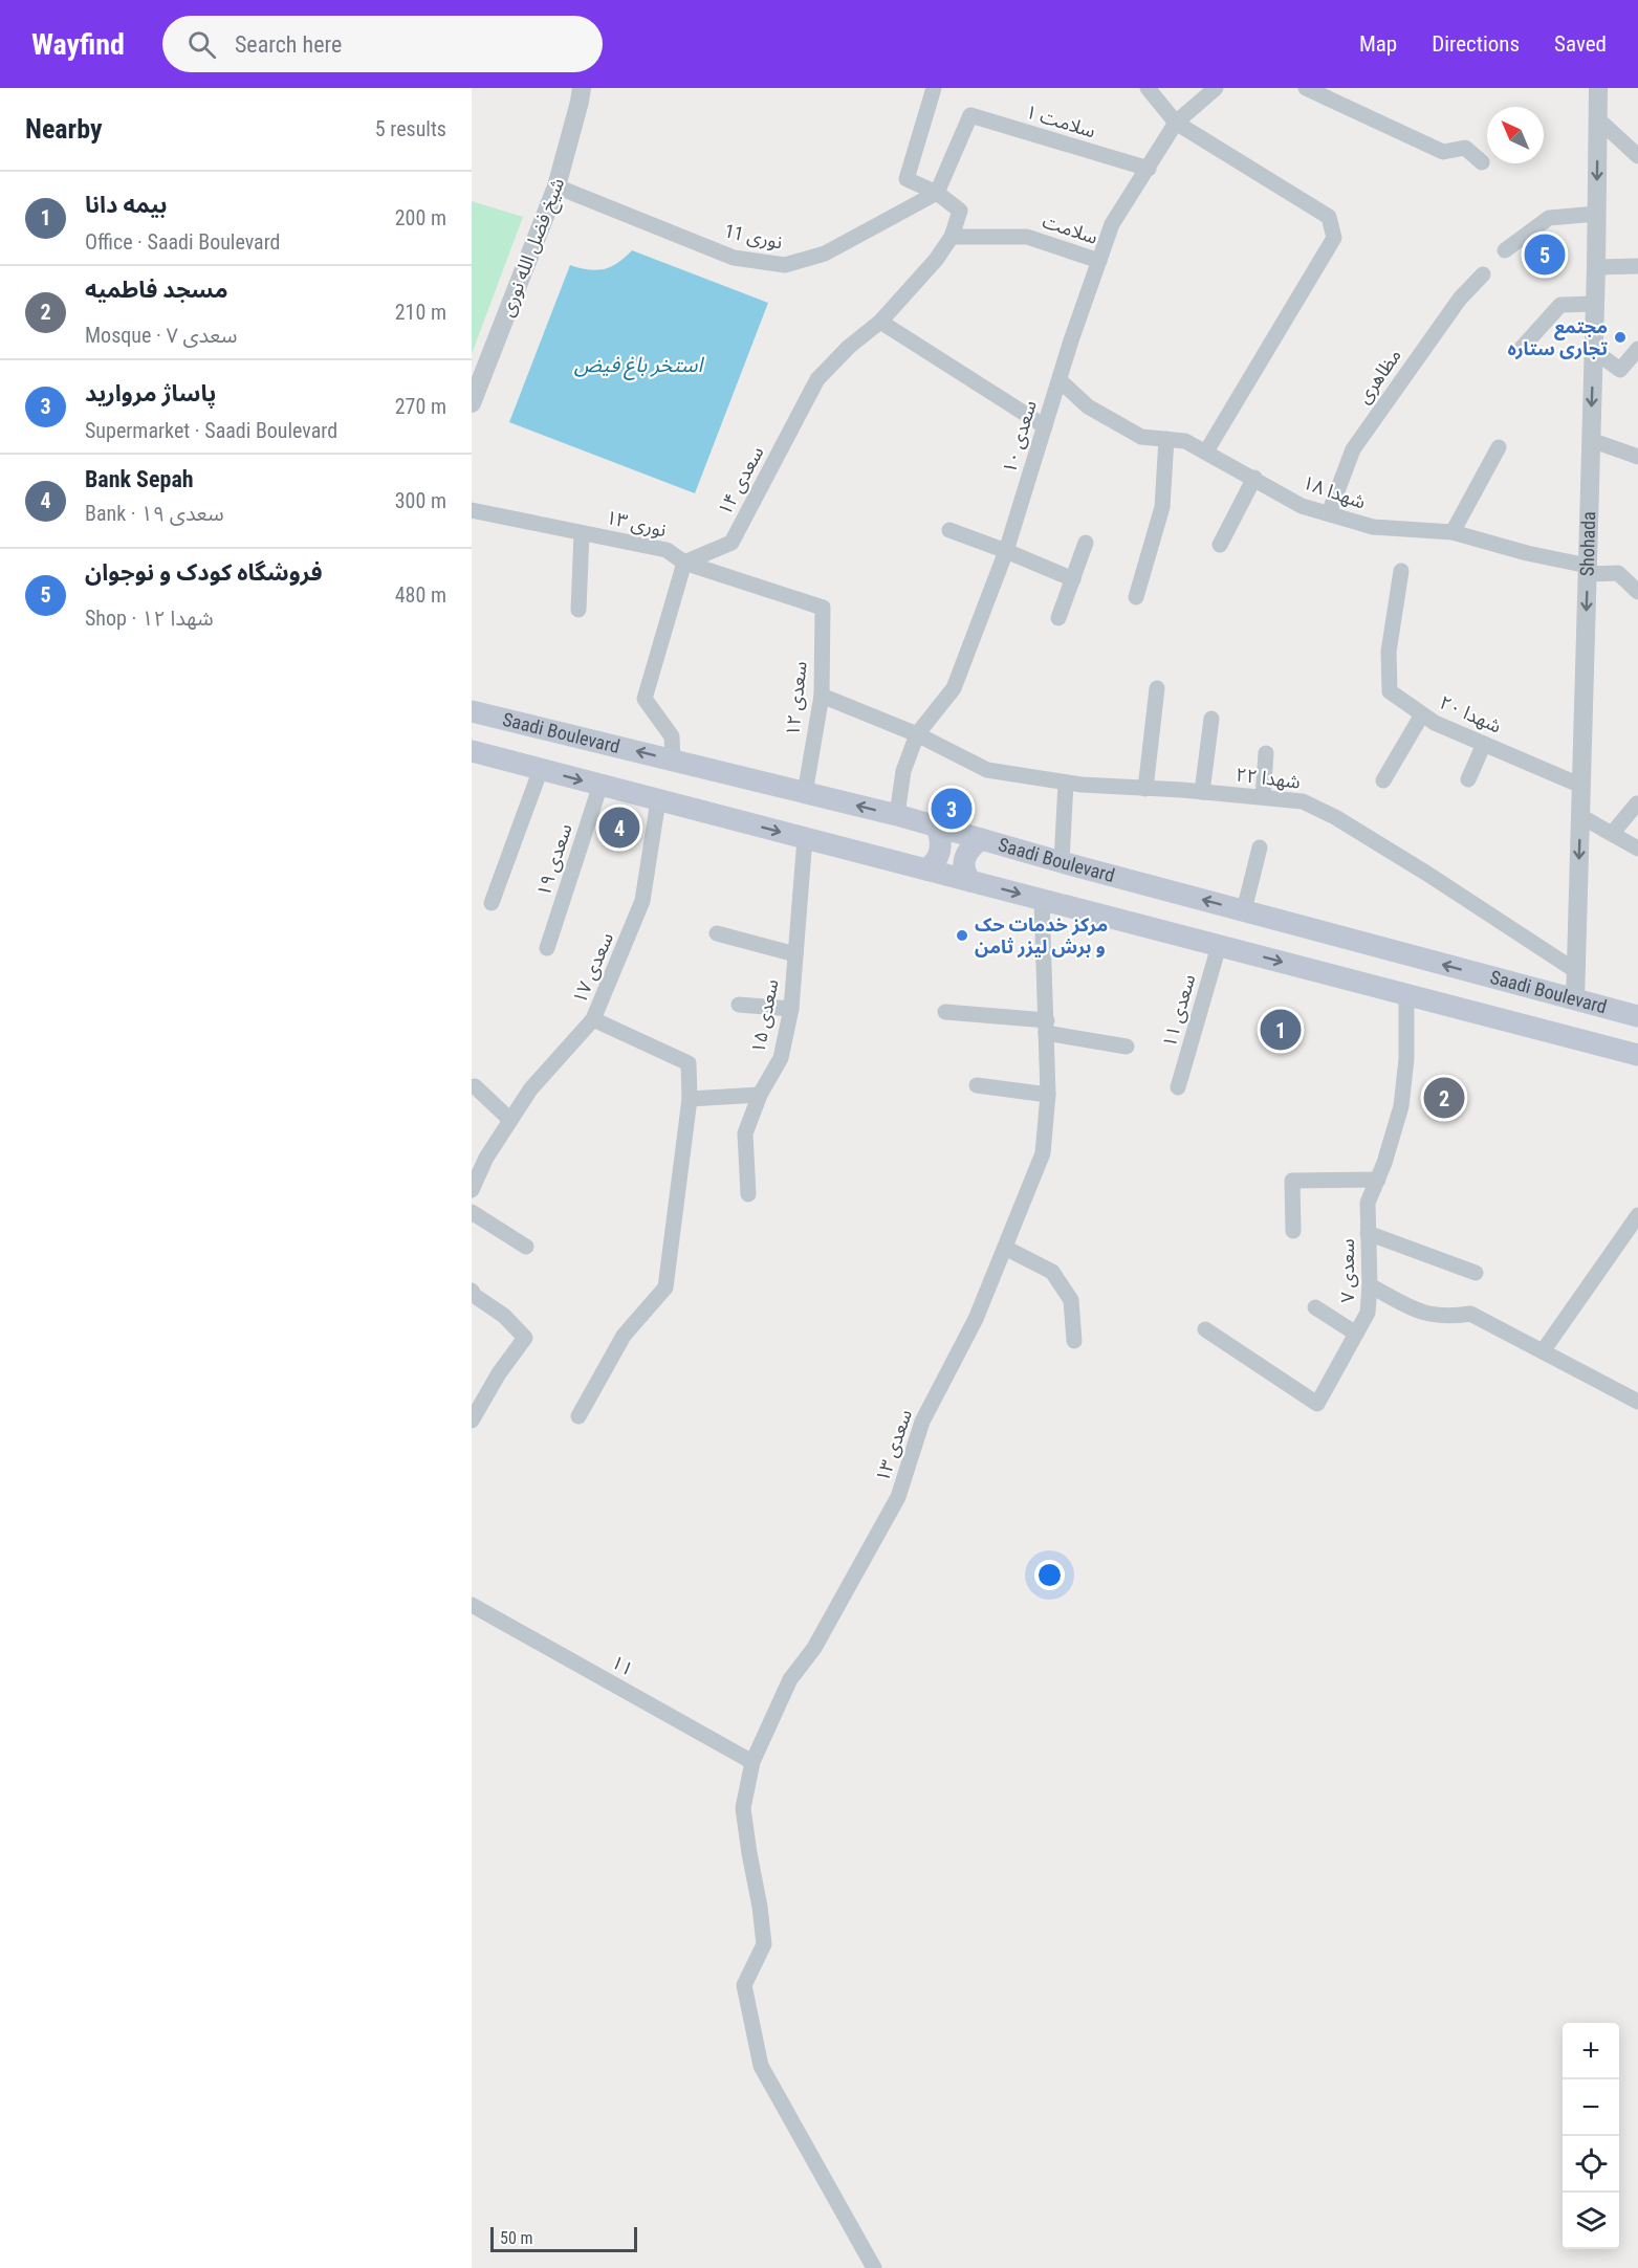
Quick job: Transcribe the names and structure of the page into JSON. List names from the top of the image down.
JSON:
{
  "streets": {
    "main road": ["Saadi Boulevard"],
    "street": [
      "سلامت ۱",
      "سلامت",
      "نوری 11",
      "شیخ فضل الله نوری",
      "مظاهری",
      "سعدی ۱۰",
      "سعدی ۱۴",
      "شهدا ۱۸",
      "نوری ۱۳",
      "Shohada",
      "سعدی ۱۲",
      "شهدا ۲۰",
      "شهدا ۲۲",
      "سعدی ۱۹",
      "سعدی ۱۷",
      "سعدی ۱۱",
      "سعدی ۱۵",
      "سعدی ۷",
      "سعدی ۱۳",
      "۱۱"
    ]
  },
  "crossings": [
    ["سلامت ۱", "نوری 11"],
    ["سلامت ۱", "سعدی ۱۰"],
    ["سلامت", "سعدی ۱۰"],
    ["سلامت", "سعدی ۱۴"],
    ["نوری 11", "شیخ فضل الله نوری"],
    ["مظاهری", "شهدا ۱۸"],
    ["سعدی ۱۰", "شهدا ۱۸"],
    ["سعدی ۱۰", "Saadi Boulevard"],
    ["سعدی ۱۰", "شهدا ۲۲"],
    ["سعدی ۱۴", "نوری ۱۳"],
    ["شهدا ۱۸", "Shohada"],
    ["نوری ۱۳", "سعدی ۱۲"],
    ["Shohada", "شهدا ۲۰"],
    ["Shohada", "Saadi Boulevard"],
    ["Shohada", "شهدا ۲۲"],
    ["سعدی ۱۲", "Saadi Boulevard"],
    ["سعدی ۱۲", "شهدا ۲۲"],
    ["Saadi Boulevard", "سعدی ۱۹"],
    ["Saadi Boulevard", "سعدی ۱۷"],
    ["Saadi Boulevard", "سعدی ۱۱"],
    ["Saadi Boulevard", "سعدی ۱۵"],
    ["Saadi Boulevard", "سعدی ۷"],
    ["Saadi Boulevard", "سعدی ۱۳"],
    ["سعدی ۱۳", "۱۱"]
  ],
  "one_way": ["Shohada"],
  "water": ["استخر باغ فیض"],
  "places": ["مجتمع تجاری ستاره", "مرکز خدمات حک و برش لیزر ثامن"],
  "scale_bar": "50 m",
  "north": "top left",
  "page": {
    "header": "Wayfind",
    "search": "Search here",
    "nav": ["Map", "Directions", "Saved"],
    "heading": ["Nearby", "5 results"],
    "list": [
      {
        "mark": "1",
        "name": "بیمه دانا",
        "note": "Office · Saadi Boulevard",
        "value": "200 m"
      },
      {
        "mark": "2",
        "name": "مسجد فاطمیه",
        "note": "Mosque · سعدی ۷",
        "value": "210 m"
      },
      {
        "mark": "3",
        "name": "پاساژ مروارید",
        "note": "Supermarket · Saadi Boulevard",
        "value": "270 m"
      },
      {
        "mark": "4",
        "name": "Bank Sepah",
        "note": "Bank · سعدی ۱۹",
        "value": "300 m"
      },
      {
        "mark": "5",
        "name": "فروشگاه کودک و نوجوان",
        "note": "Shop · شهدا ۱۲",
        "value": "480 m"
      }
    ],
    "pins": [
      "5",
      "3",
      "4",
      "1",
      "2"
    ],
    "map_buttons": ["+", "−"],
    "scale": "50 m"
  }
}
